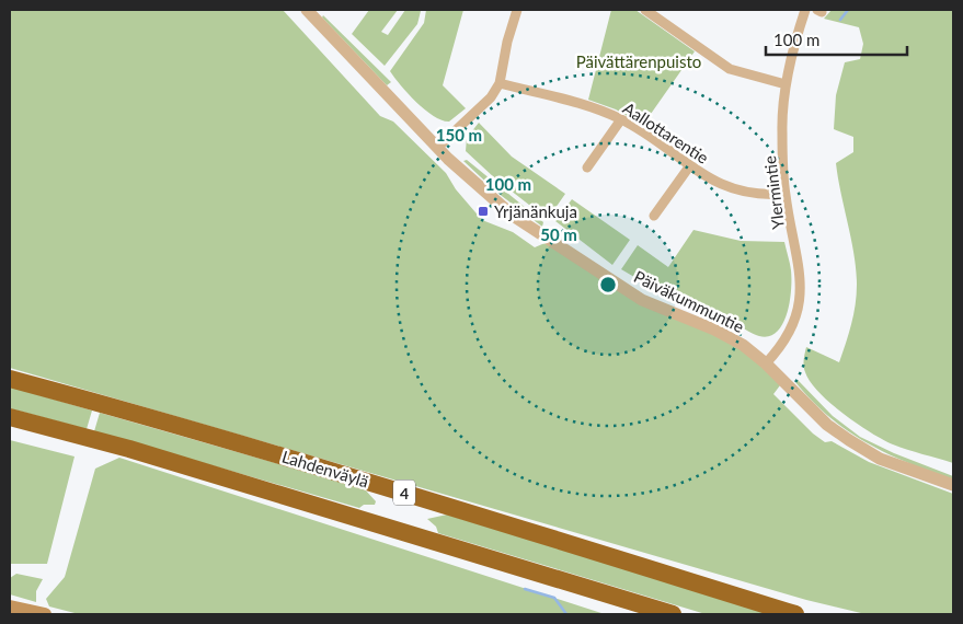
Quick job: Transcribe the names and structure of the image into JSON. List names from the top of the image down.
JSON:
{
  "streets": {
    "highway": ["Lahdenväylä", "4"],
    "street": ["Aallottarentie", "Ylermintie", "Päiväkummuntie"]
  },
  "crossings": [
    ["Aallottarentie", "Ylermintie"],
    ["Ylermintie", "Päiväkummuntie"]
  ],
  "parks": ["Päivättärenpuisto"],
  "places": {
    "transit": ["Yrjänänkuja"]
  },
  "scale_bar": "100 m",
  "rings": ["150 m", "100 m", "50 m"]
}
